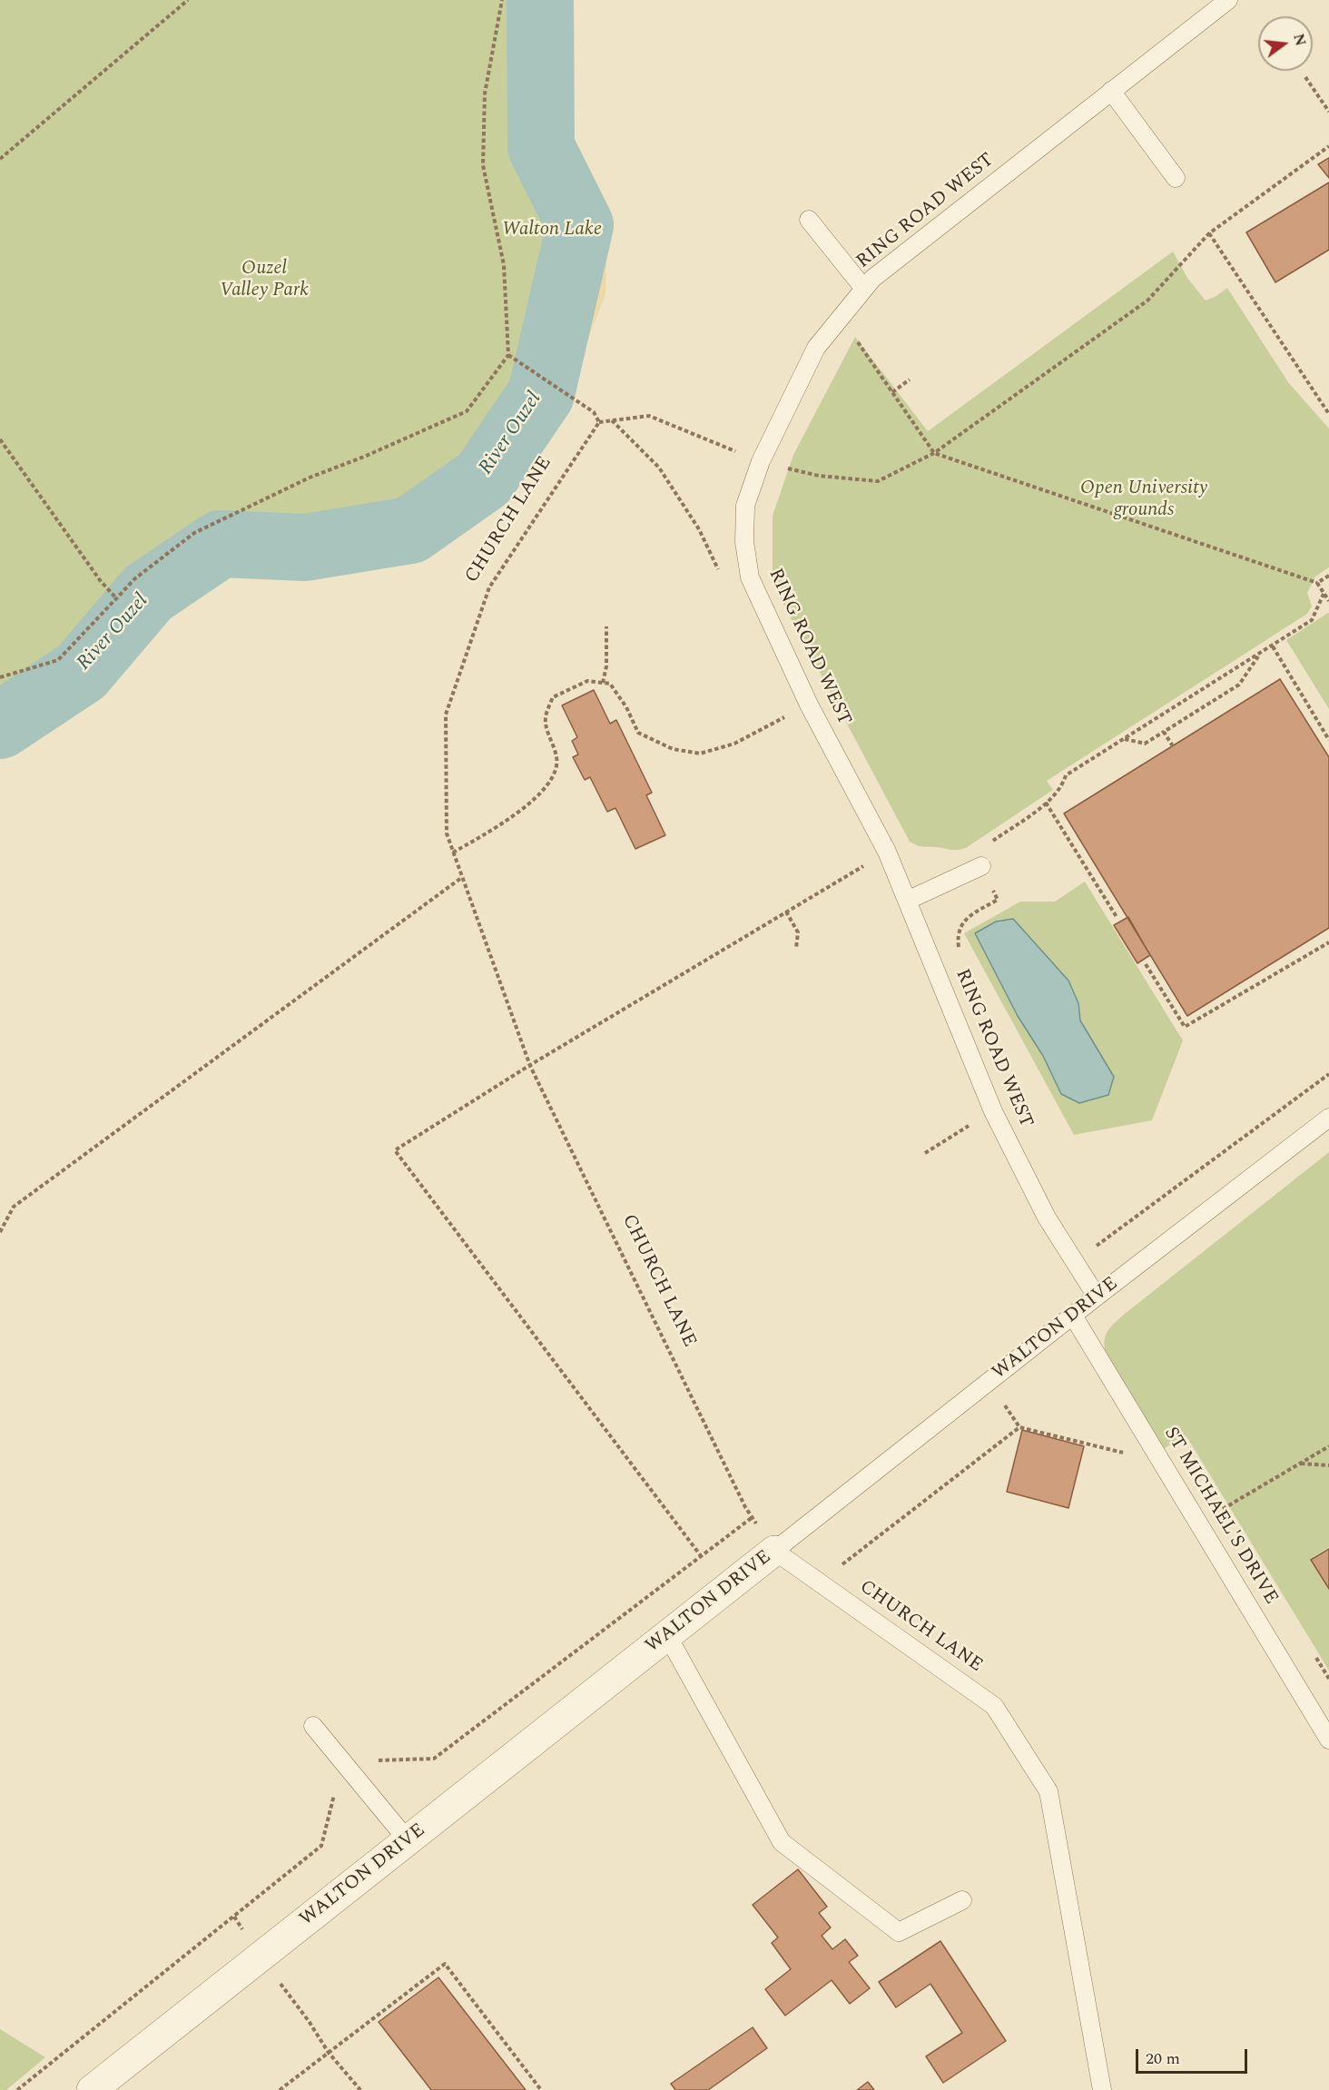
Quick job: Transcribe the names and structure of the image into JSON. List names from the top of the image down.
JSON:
{
  "streets": {
    "street": ["WALTON DRIVE"],
    "lane": ["RING ROAD WEST", "CHURCH LANE", "ST MICHAEL'S DRIVE"]
  },
  "crossings": [
    ["RING ROAD WEST", "WALTON DRIVE"],
    ["CHURCH LANE", "WALTON DRIVE"],
    ["WALTON DRIVE", "ST MICHAEL'S DRIVE"]
  ],
  "water": ["River Ouzel"],
  "parks": ["Walton Lake", "Ouzel Valley Park", "Open University grounds"],
  "scale_bar": "20 m",
  "north": "right"
}
